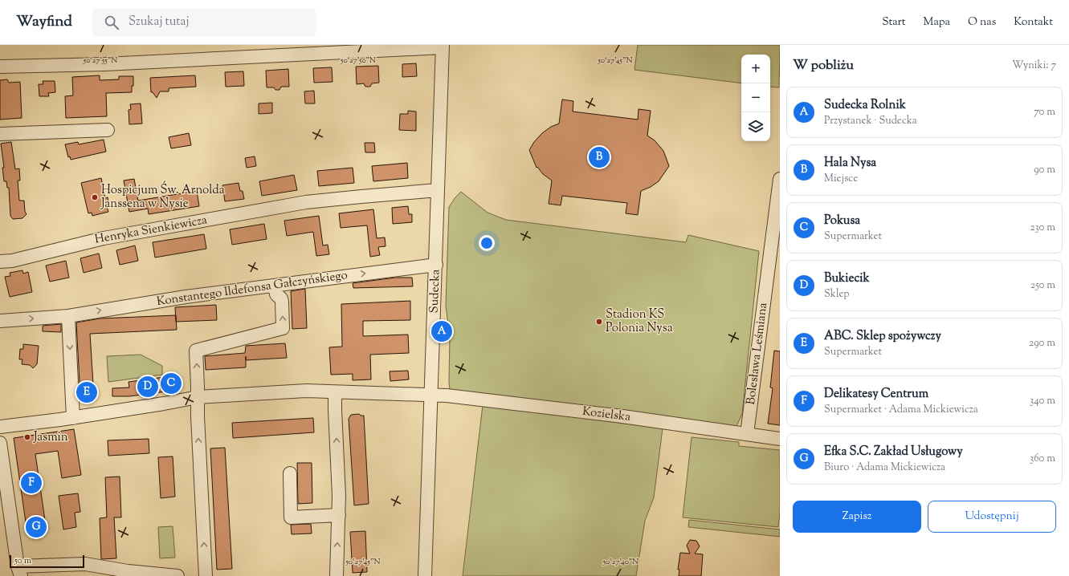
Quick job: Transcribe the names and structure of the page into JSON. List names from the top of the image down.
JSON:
{
  "streets": {
    "street": [
      "Henryka Sienkiewicza",
      "Konstantego Ildefonsa Gałczyńskiego",
      "Sudecka",
      "Bolesława Leśmiana",
      "Kozielska"
    ]
  },
  "crossings": [
    ["Henryka Sienkiewicza", "Sudecka"],
    ["Konstantego Ildefonsa Gałczyńskiego", "Sudecka"],
    ["Sudecka", "Kozielska"],
    ["Bolesława Leśmiana", "Kozielska"]
  ],
  "places": ["Hospicjum Św. Arnolda Janssena w Nysie", "Stadion KS Polonia Nysa", "Jasmin"],
  "scale_bar": "50 m",
  "page": {
    "header": "Wayfind",
    "search": "Szukaj tutaj",
    "nav": [
      "Start",
      "Mapa",
      "O nas",
      "Kontakt"
    ],
    "heading": ["W pobliżu", "Wyniki: 7"],
    "map_buttons": ["+", "−"],
    "list": [
      {
        "mark": "A",
        "name": "Sudecka Rolnik",
        "note": "Przystanek · Sudecka",
        "value": "70 m"
      },
      {
        "mark": "B",
        "name": "Hala Nysa",
        "note": "Miejsce",
        "value": "90 m"
      },
      {
        "mark": "C",
        "name": "Pokusa",
        "note": "Supermarket",
        "value": "230 m"
      },
      {
        "mark": "D",
        "name": "Bukiecik",
        "note": "Sklep",
        "value": "250 m"
      },
      {
        "mark": "E",
        "name": "ABC. Sklep spożywczy",
        "note": "Supermarket",
        "value": "290 m"
      },
      {
        "mark": "F",
        "name": "Delikatesy Centrum",
        "note": "Supermarket · Adama Mickiewicza",
        "value": "340 m"
      },
      {
        "mark": "G",
        "name": "Efka S.C. Zakład Usługowy",
        "note": "Biuro · Adama Mickiewicza",
        "value": "360 m"
      }
    ],
    "pins": [
      "B",
      "A",
      "C",
      "D",
      "E",
      "F",
      "G"
    ],
    "buttons": ["Zapisz", "Udostępnij"],
    "scale": "50 m"
  },
  "coordinates": [
    "50°27'55\"N",
    "50°27'50\"N",
    "50°27'45\"N",
    "50°27'40\"N"
  ]
}
